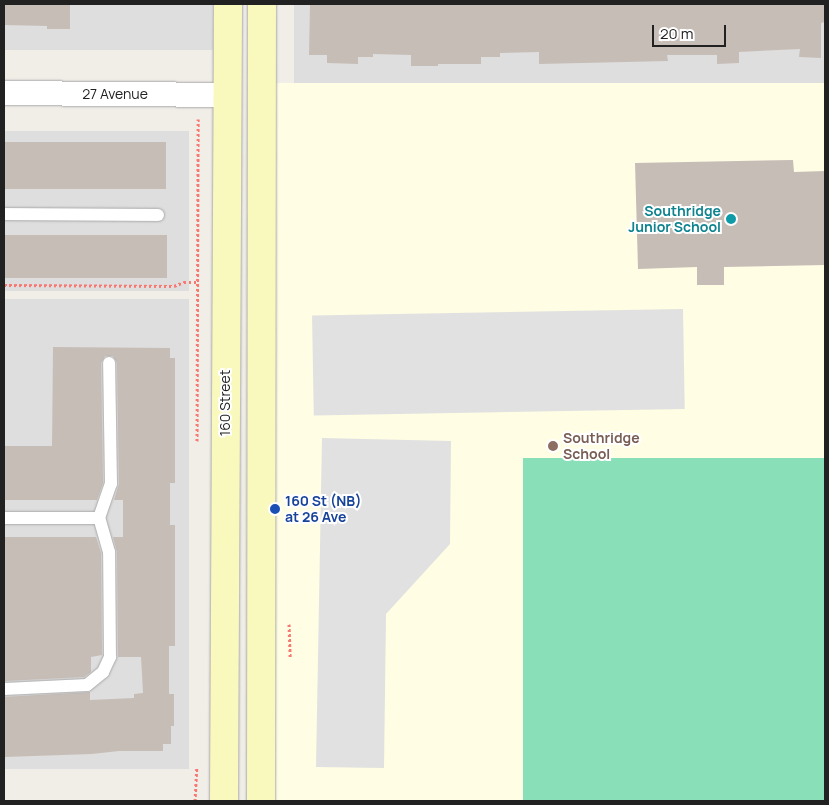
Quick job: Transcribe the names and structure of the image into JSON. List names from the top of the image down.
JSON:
{
  "streets": {
    "main road": ["160 Street"],
    "street": ["27 Avenue"]
  },
  "crossings": [
    ["27 Avenue", "160 Street"]
  ],
  "places": ["Southridge Junior School", "Southridge School", "160 St (NB) at 26 Ave"],
  "scale_bar": "20 m"
}
